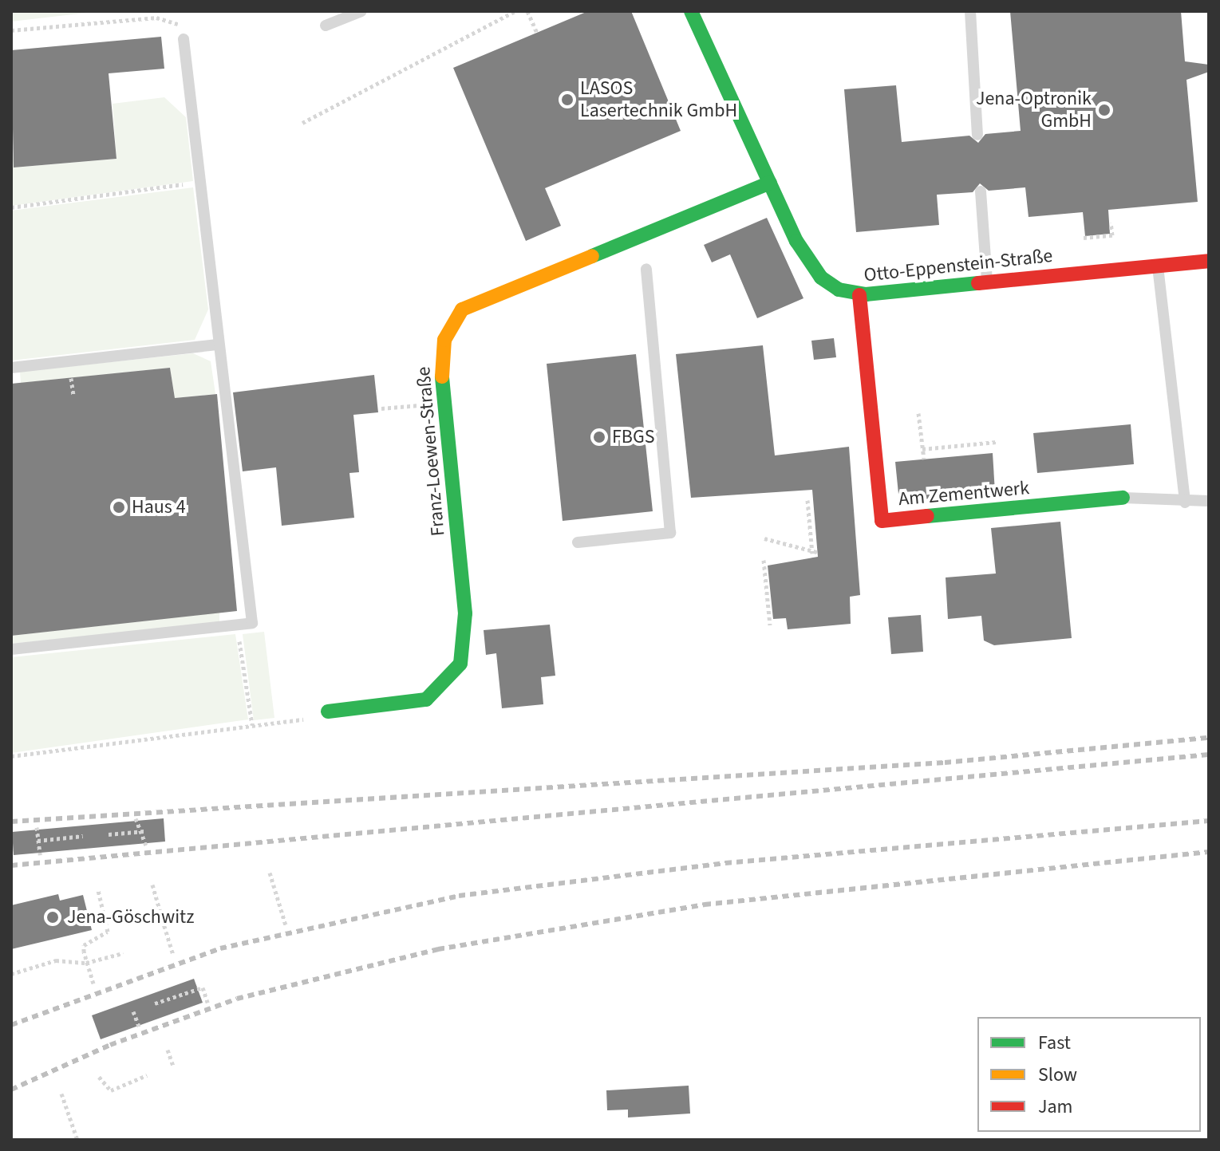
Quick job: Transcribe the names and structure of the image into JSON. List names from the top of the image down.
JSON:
{
  "streets": {
    "street": ["Otto-Eppenstein-Straße", "Franz-Loewen-Straße", "Am Zementwerk"]
  },
  "crossings": [
    ["Otto-Eppenstein-Straße", "Franz-Loewen-Straße"],
    ["Otto-Eppenstein-Straße", "Am Zementwerk"]
  ],
  "places": [
    "LASOS Lasertechnik GmbH",
    "Jena-Optronik GmbH",
    "FBGS",
    "Haus 4",
    "Jena-Göschwitz"
  ],
  "legend": ["Fast", "Slow", "Jam"]
}
